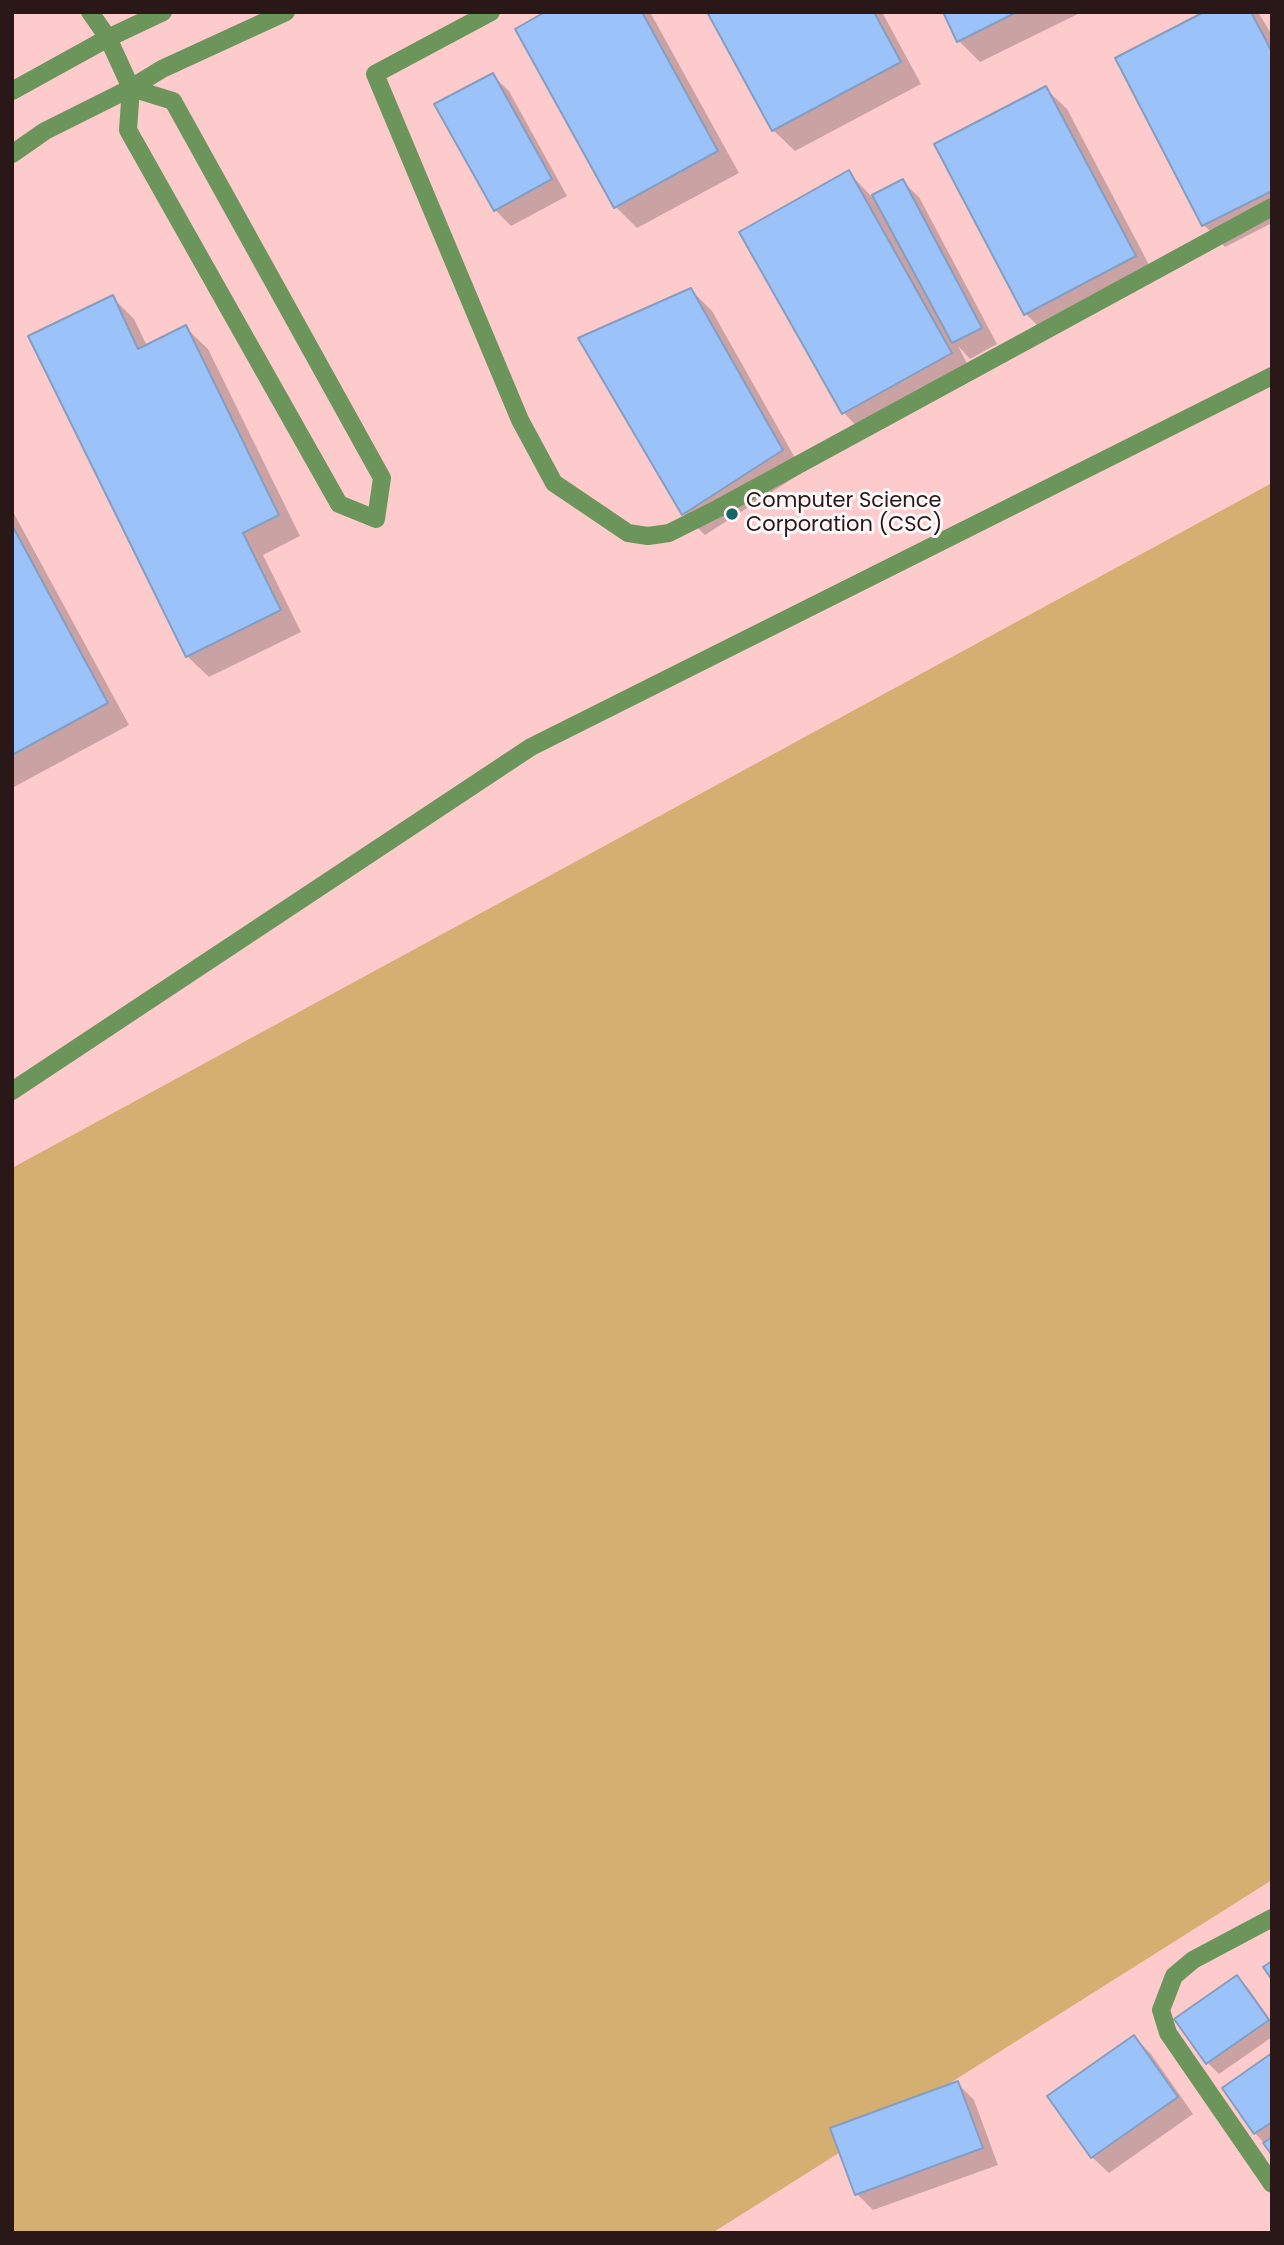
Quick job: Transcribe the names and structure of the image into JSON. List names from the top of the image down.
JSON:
{
  "places": ["Computer Science Corporation (CSC)"]
}
